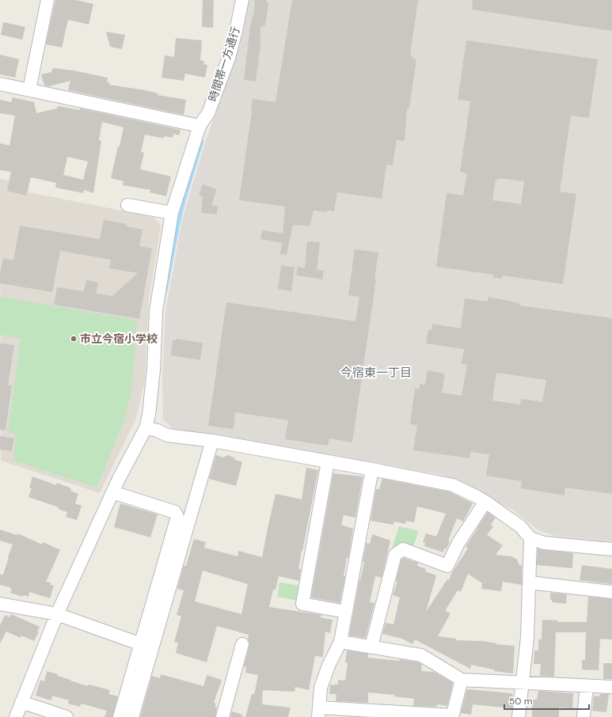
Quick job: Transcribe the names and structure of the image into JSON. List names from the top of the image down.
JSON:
{
  "streets": {
    "street": ["時間帯一方通行"]
  },
  "districts": ["今宿東一丁目"],
  "places": ["市立今宿小学校"],
  "scale_bar": "50 m"
}
